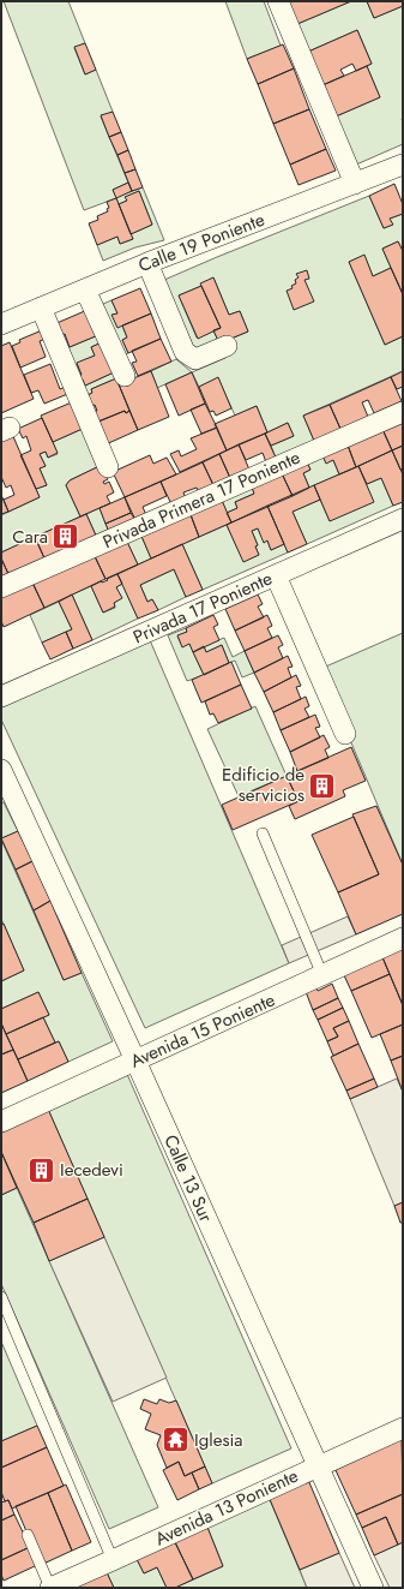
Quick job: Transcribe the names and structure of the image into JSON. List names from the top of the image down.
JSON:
{
  "streets": {
    "street": [
      "Calle 19 Poniente",
      "Privada Primera 17 Poniente",
      "Privada 17 Poniente",
      "Avenida 15 Poniente",
      "Calle 13 Sur",
      "Avenida 13 Poniente"
    ]
  },
  "crossings": [
    ["Avenida 15 Poniente", "Calle 13 Sur"],
    ["Calle 13 Sur", "Avenida 13 Poniente"]
  ],
  "places": {
    "building": ["Cara", "Edificio de servicios", "Iecedevi"],
    "temple": ["Iglesia"]
  }
}
